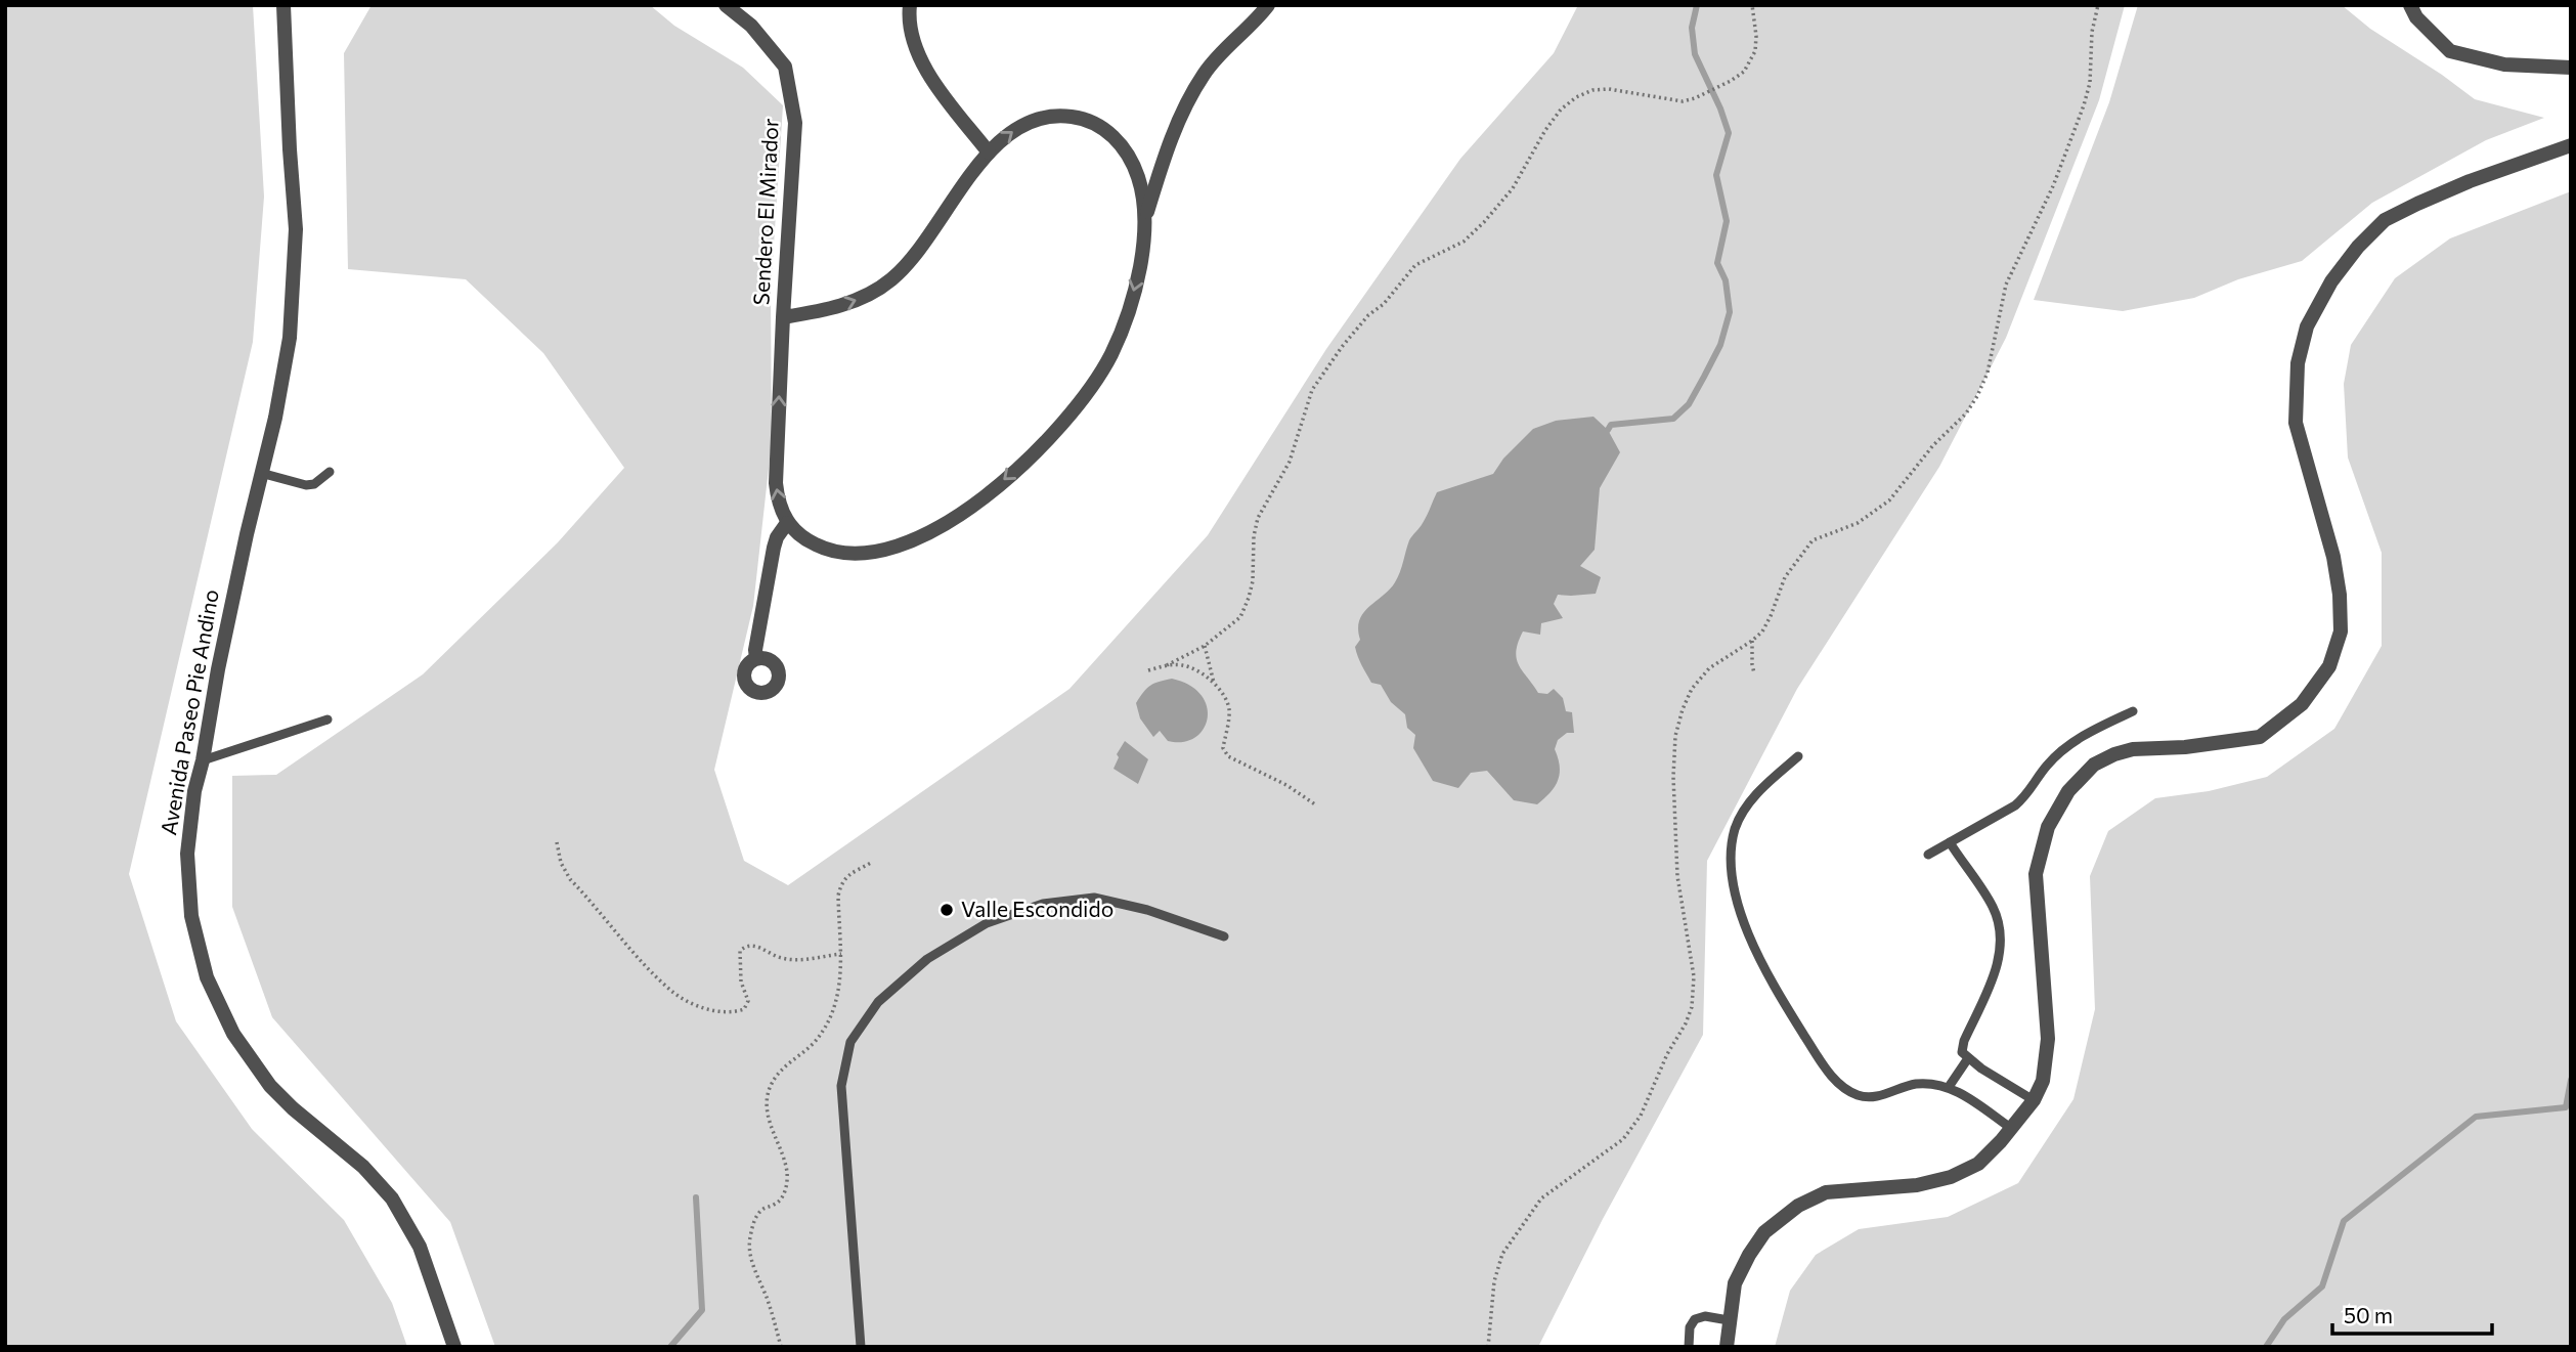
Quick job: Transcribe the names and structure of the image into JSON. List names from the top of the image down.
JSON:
{
  "streets": {
    "street": ["Sendero El Mirador", "Avenida Paseo Pie Andino"]
  },
  "places": ["Valle Escondido"],
  "scale_bar": "50 m"
}
